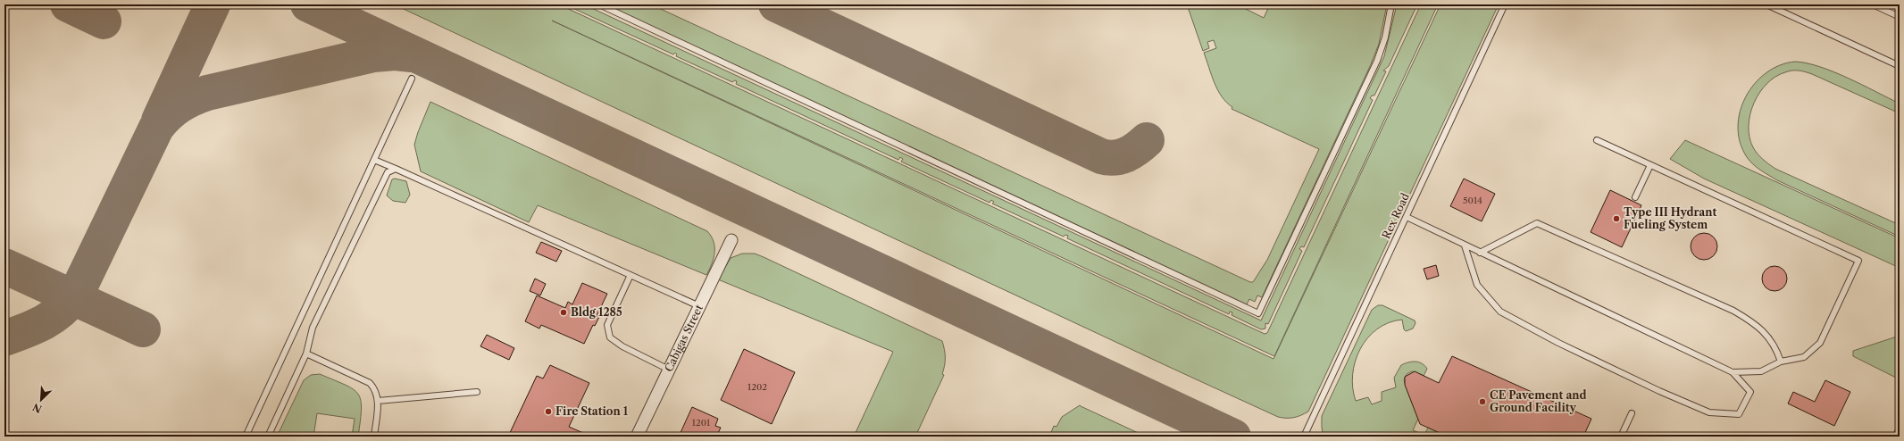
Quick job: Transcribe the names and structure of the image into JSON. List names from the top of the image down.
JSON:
{
  "streets": {
    "street": ["Cabigas Street"],
    "lane": ["Rex Road"]
  },
  "places": [
    "Type III Hydrant Fueling System",
    "Bldg 1285",
    "CE Pavement and Ground Facility",
    "Fire Station 1"
  ],
  "house_numbers": ["5014", "1202", "1201"],
  "north": "bottom left"
}
